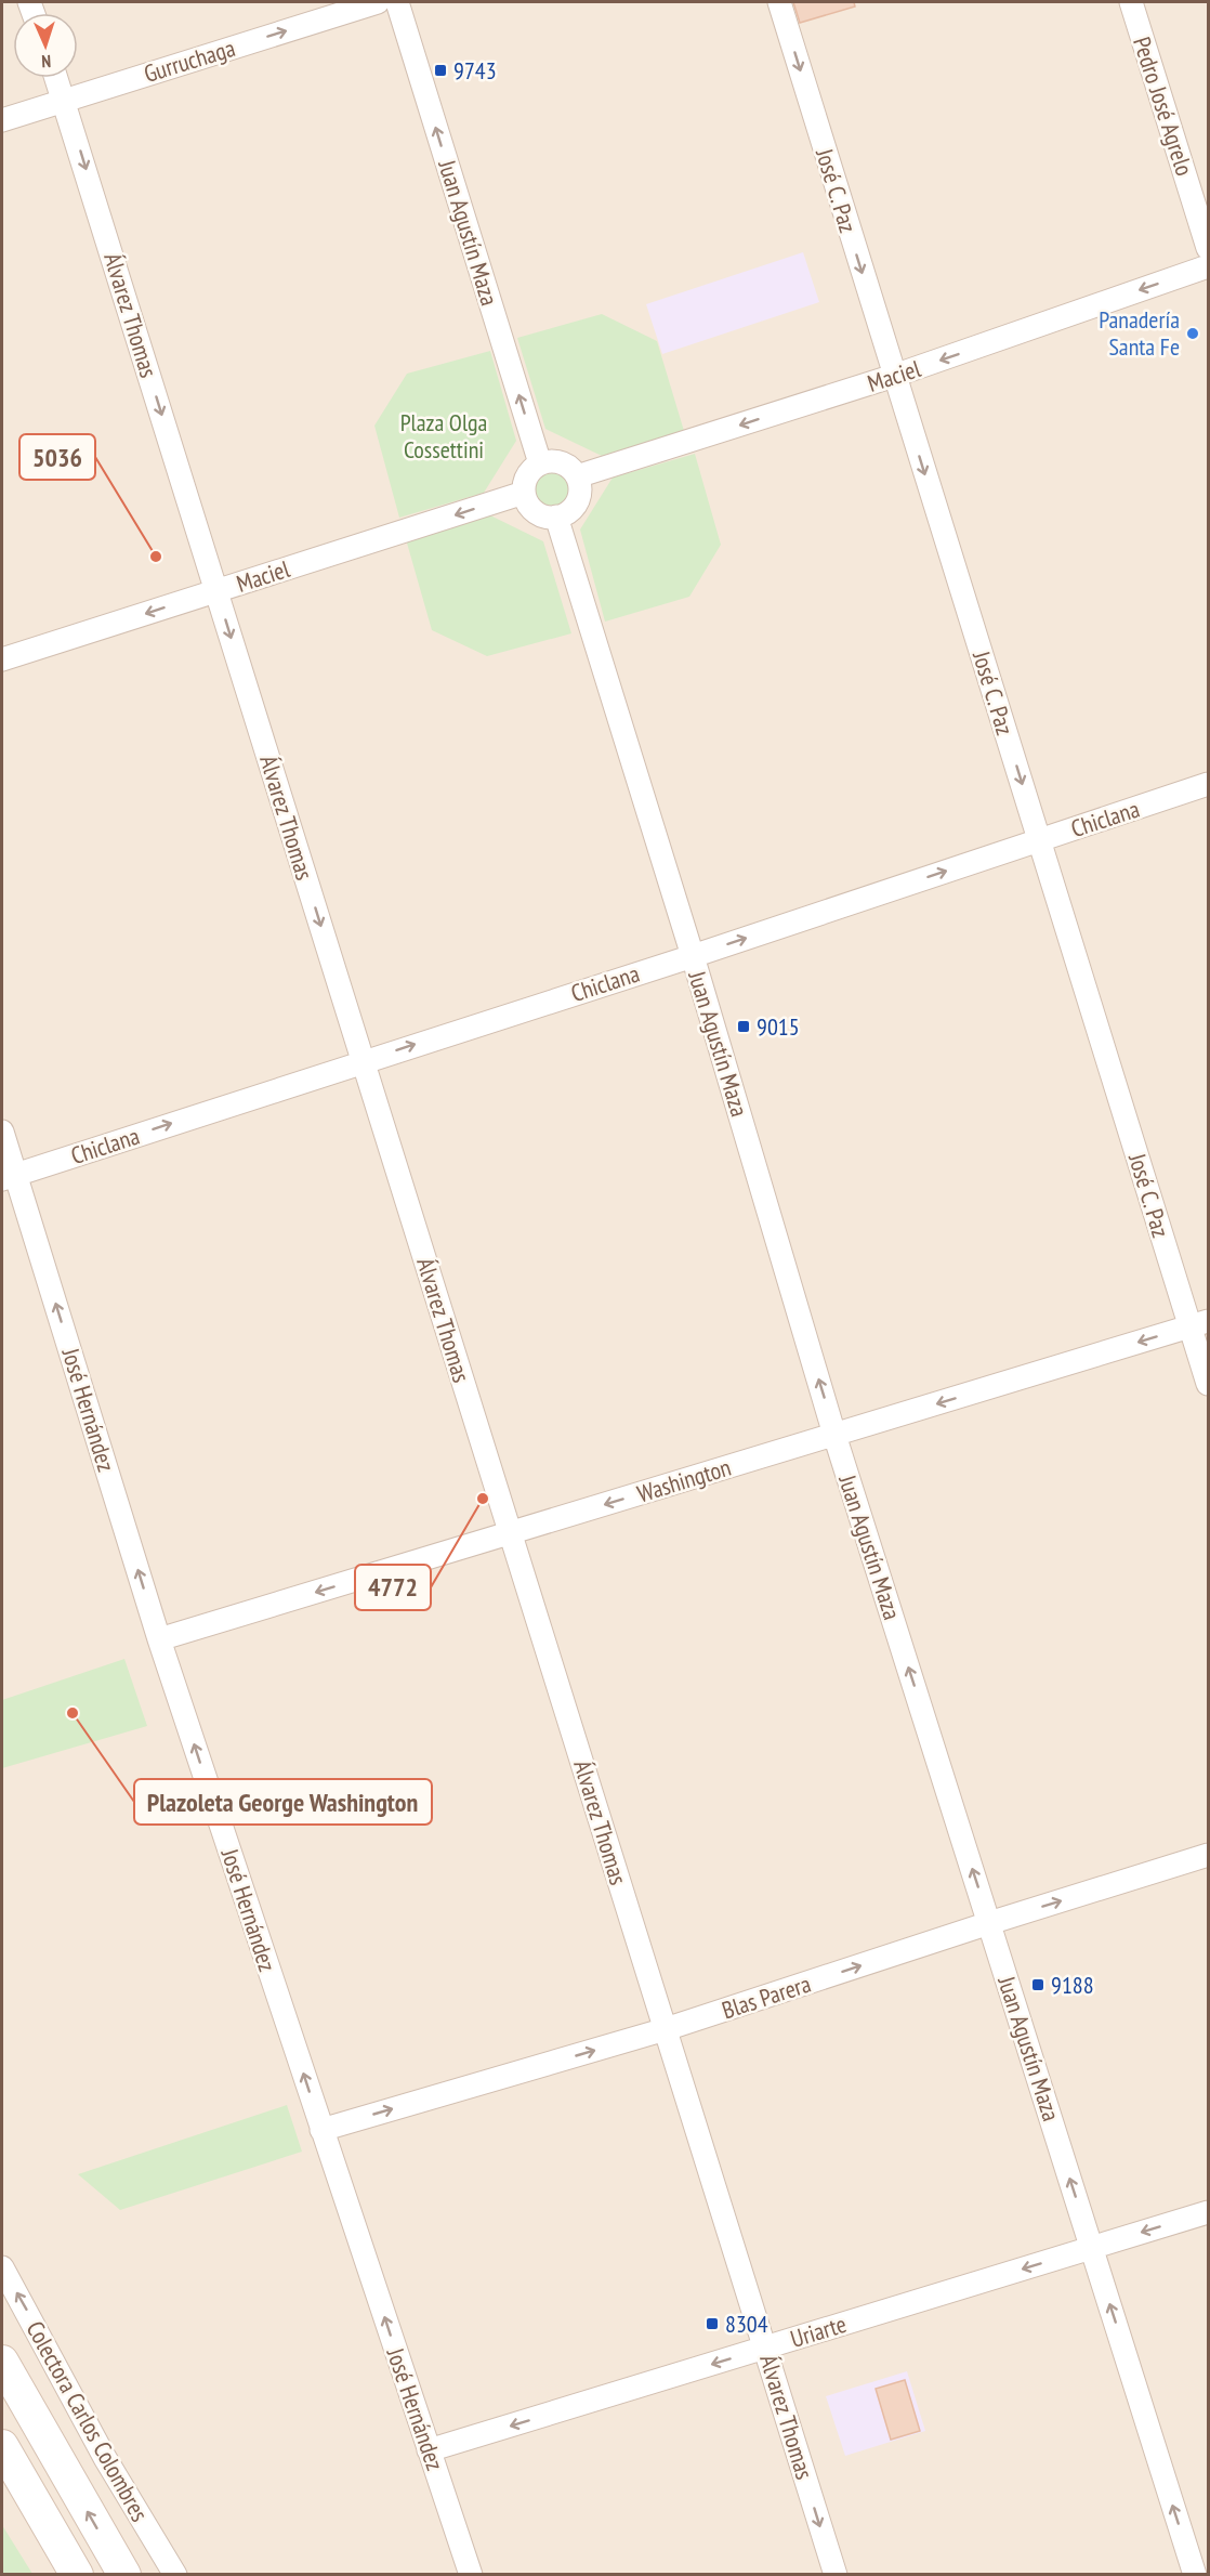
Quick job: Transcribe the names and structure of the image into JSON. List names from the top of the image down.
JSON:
{
  "streets": {
    "street": [
      "Gurruchaga",
      "Pedro José Agrelo",
      "José C. Paz",
      "Juan Agustín Maza",
      "Álvarez Thomas",
      "Maciel",
      "Chiclana",
      "José Hernández",
      "Washington",
      "Blas Parera",
      "Uriarte",
      "Colectora Carlos Colombres"
    ]
  },
  "crossings": [
    ["Gurruchaga", "Álvarez Thomas"],
    ["José C. Paz", "Maciel"],
    ["José C. Paz", "Chiclana"],
    ["José C. Paz", "Washington"],
    ["Juan Agustín Maza", "Maciel"],
    ["Juan Agustín Maza", "Chiclana"],
    ["Juan Agustín Maza", "Washington"],
    ["Juan Agustín Maza", "Blas Parera"],
    ["Juan Agustín Maza", "Uriarte"],
    ["Álvarez Thomas", "Maciel"],
    ["Álvarez Thomas", "Chiclana"],
    ["Álvarez Thomas", "Washington"],
    ["Álvarez Thomas", "Blas Parera"],
    ["Álvarez Thomas", "Uriarte"],
    ["Chiclana", "José Hernández"],
    ["José Hernández", "Washington"],
    ["José Hernández", "Blas Parera"],
    ["José Hernández", "Uriarte"]
  ],
  "one_way": [
    "Gurruchaga",
    "José C. Paz",
    "Juan Agustín Maza",
    "Álvarez Thomas",
    "Maciel",
    "Chiclana",
    "José Hernández",
    "Washington",
    "Blas Parera",
    "Uriarte",
    "Colectora Carlos Colombres"
  ],
  "parks": ["Plaza Olga Cossettini"],
  "places": {
    "transit": [
      "9743",
      "9015",
      "9188",
      "8304"
    ],
    "other": [
      "Panadería Santa Fe",
      "5036",
      "4772",
      "Plazoleta George Washington"
    ]
  },
  "north": "bottom"
}
